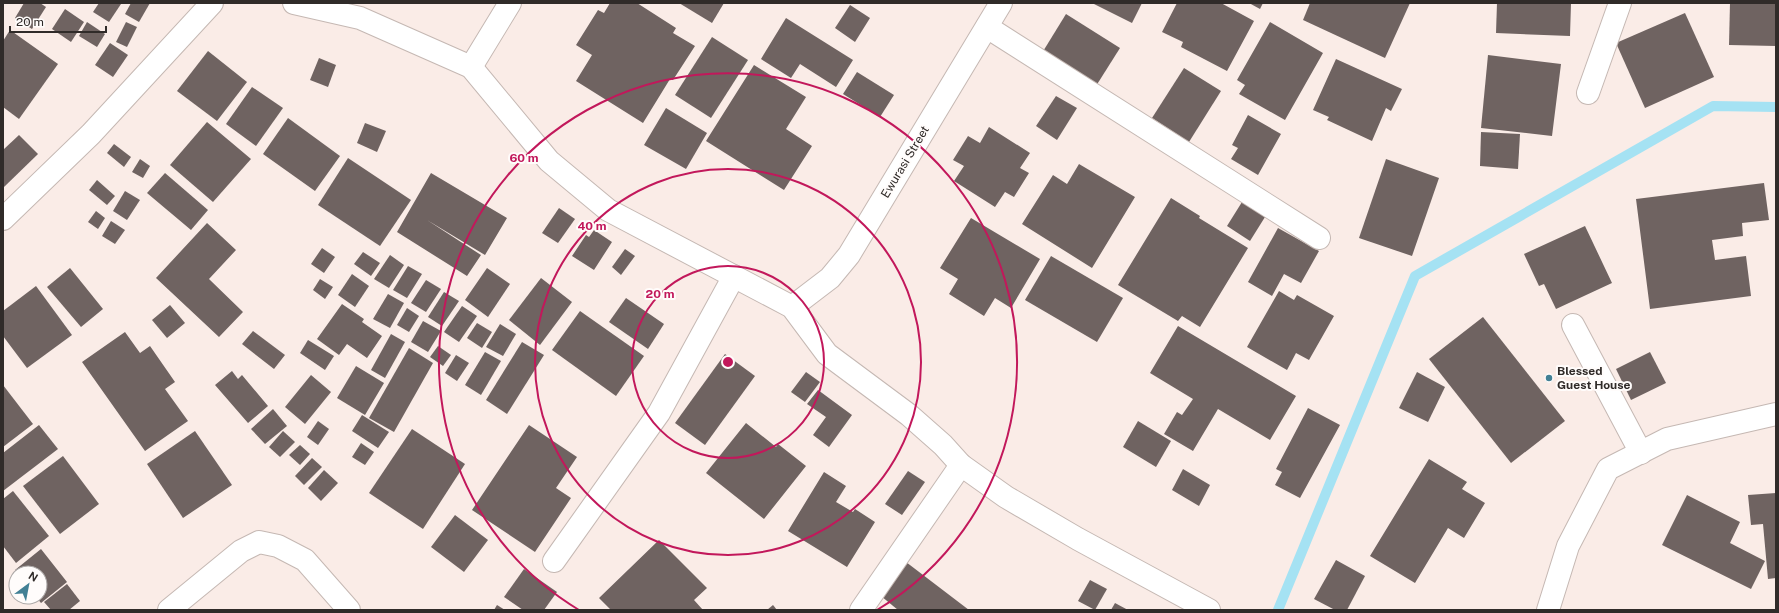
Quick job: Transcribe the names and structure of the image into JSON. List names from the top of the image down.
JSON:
{
  "streets": {
    "street": ["Ewurasi Street"]
  },
  "places": ["Blessed Guest House"],
  "scale_bar": "20 m",
  "north": "top right",
  "rings": ["60 m", "40 m", "20 m"]
}
